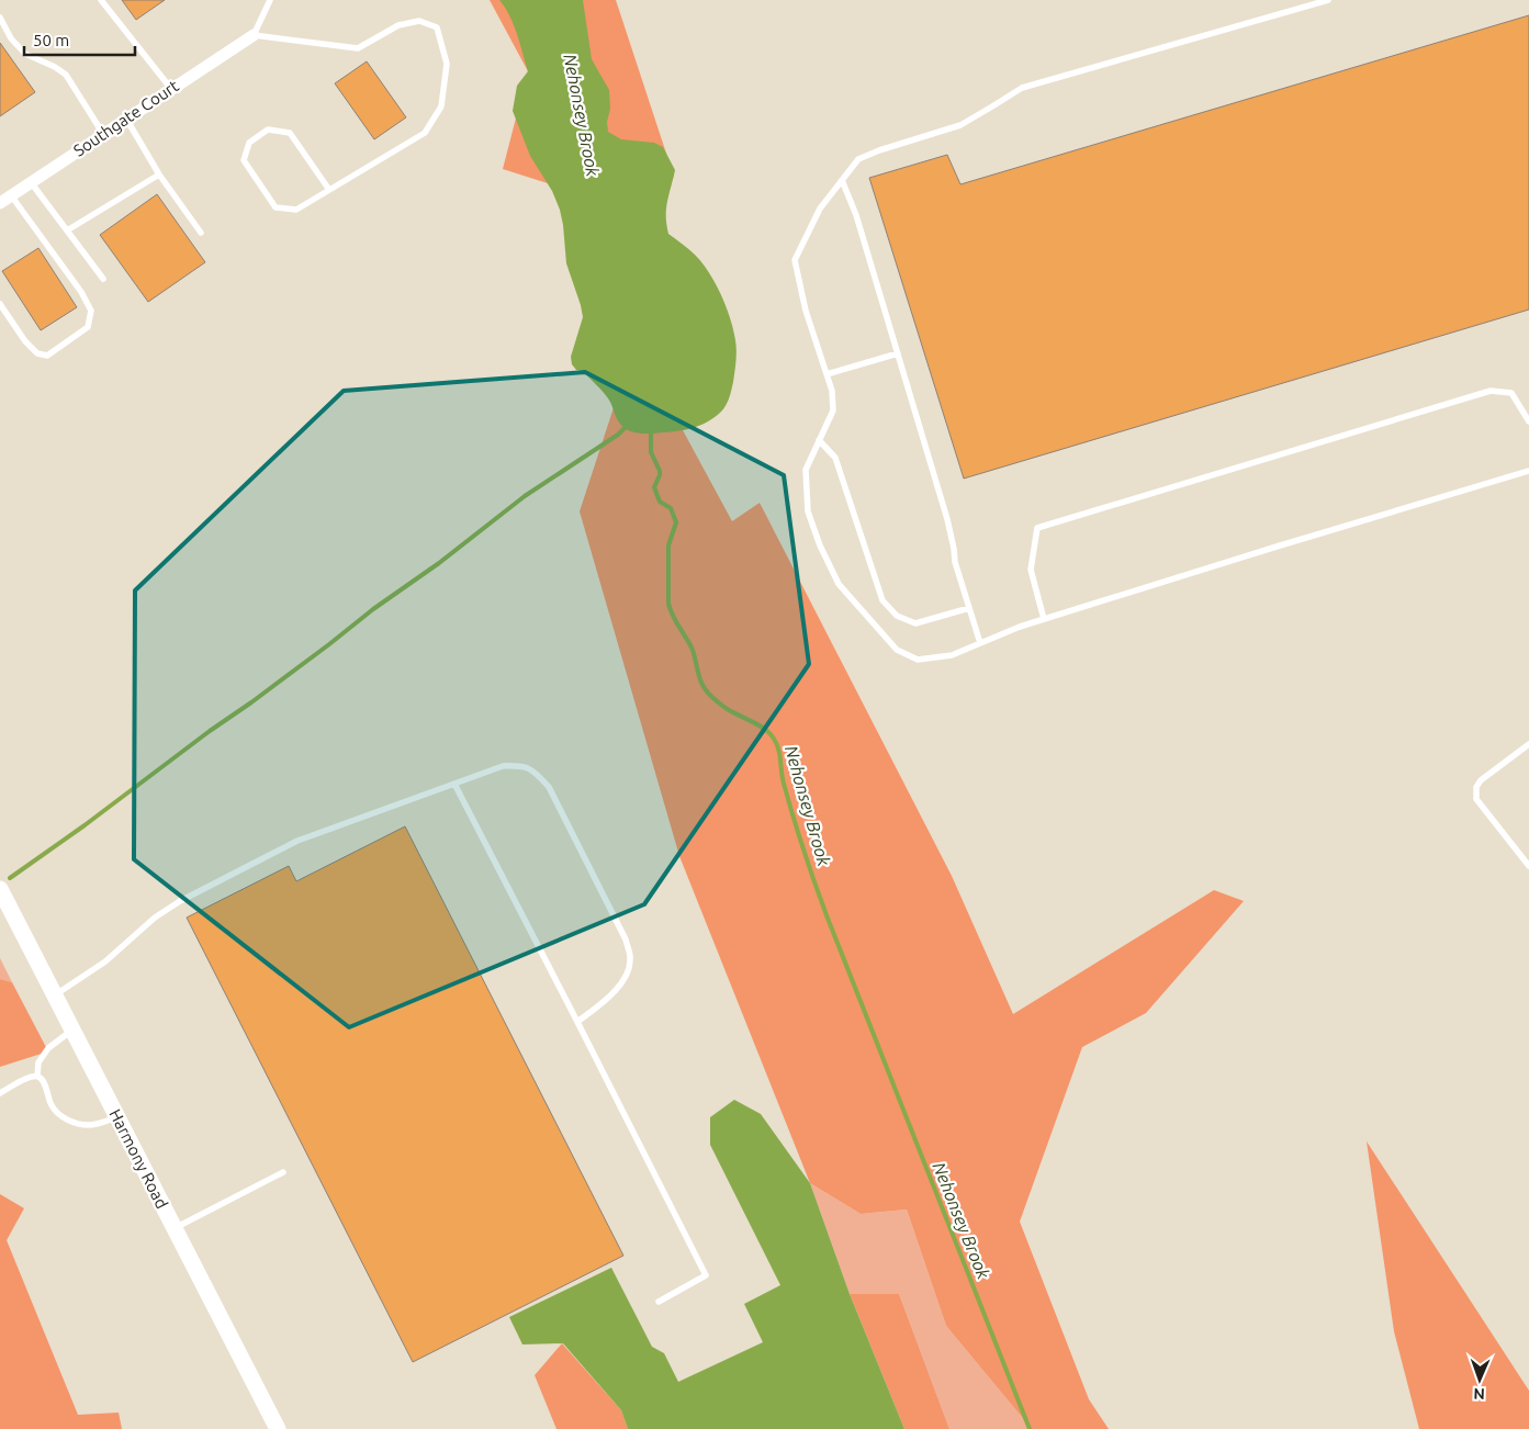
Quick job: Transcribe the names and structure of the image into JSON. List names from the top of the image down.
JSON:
{
  "streets": {
    "main road": ["Harmony Road"],
    "street": ["Southgate Court"]
  },
  "water": ["Nehonsey Brook"],
  "scale_bar": "50 m",
  "north": "bottom"
}
